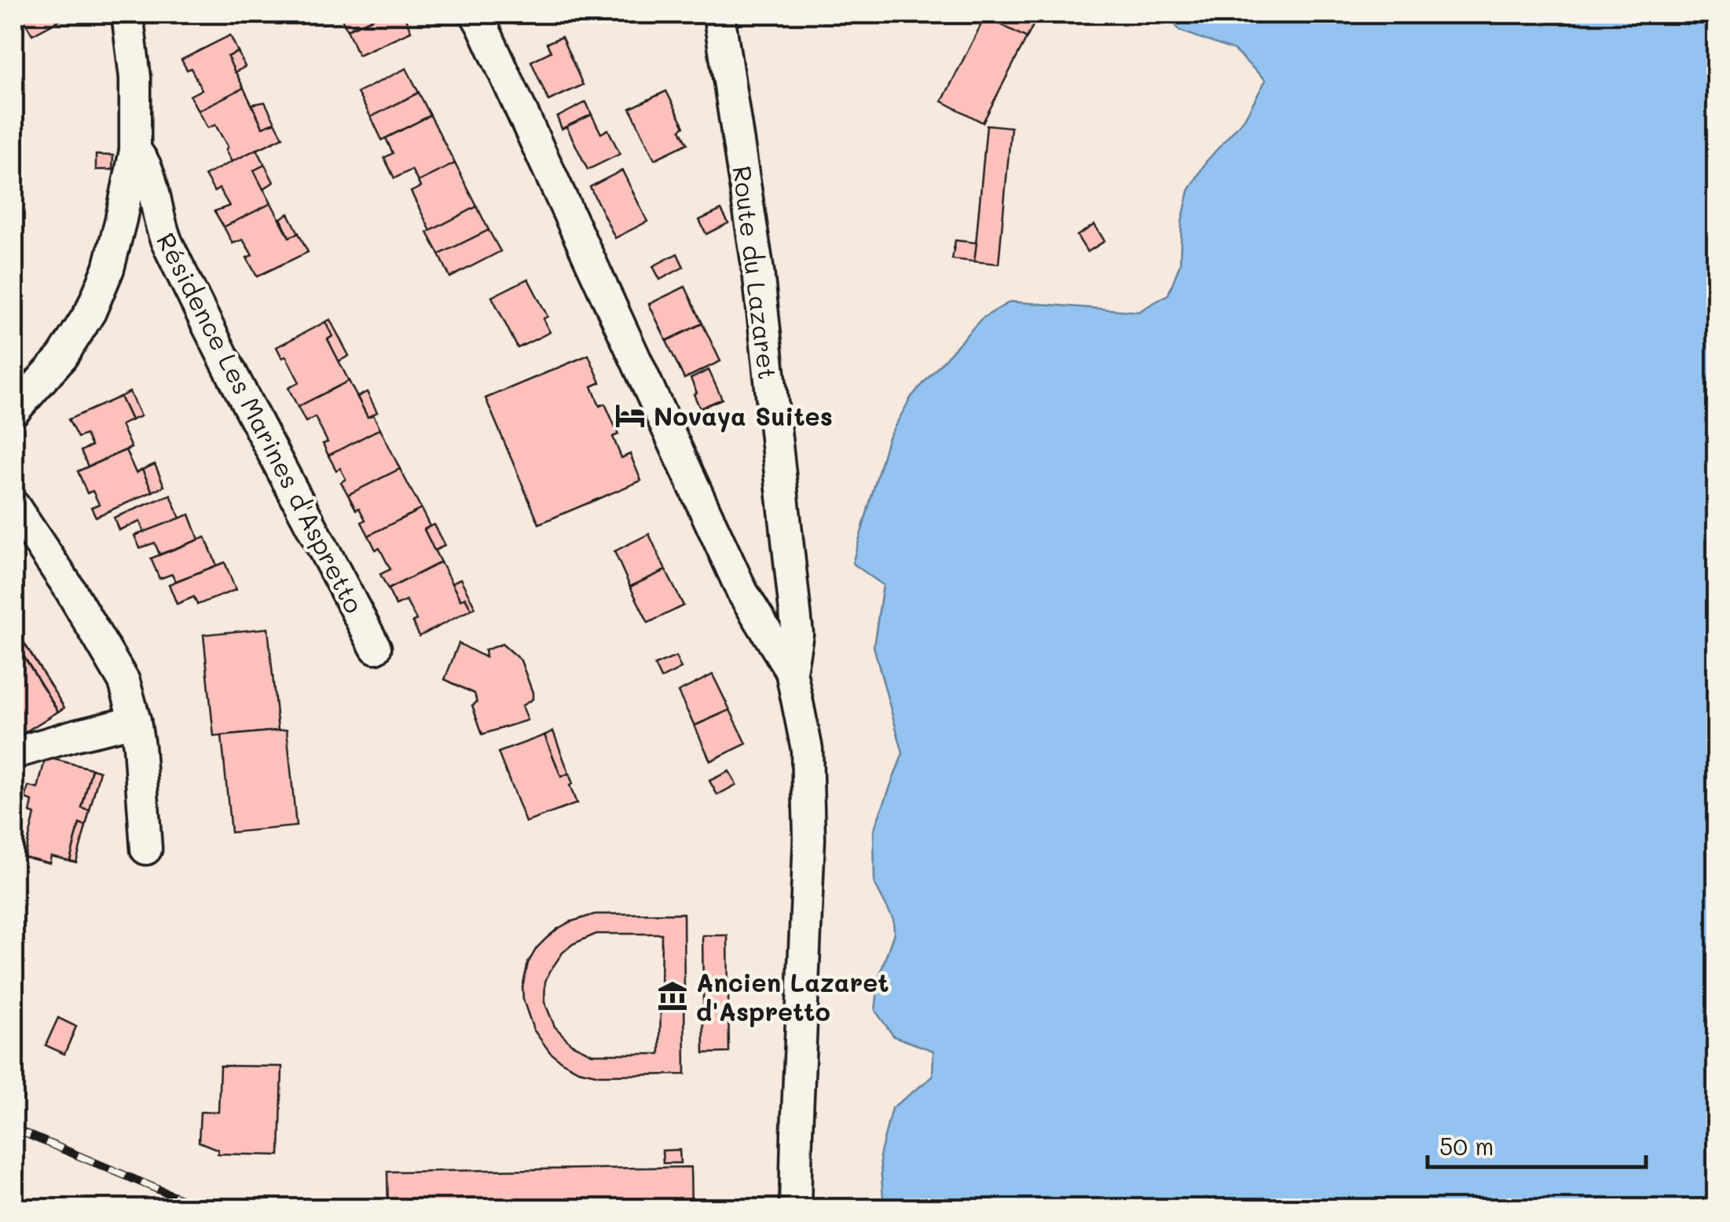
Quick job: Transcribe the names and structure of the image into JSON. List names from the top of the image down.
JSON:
{
  "streets": {
    "street": ["Route du Lazaret", "Résidence Les Marines d'Aspretto"]
  },
  "places": {
    "hotel": ["Novaya Suites"],
    "museum": ["Ancien Lazaret d'Aspretto"]
  },
  "scale_bar": "50 m"
}
